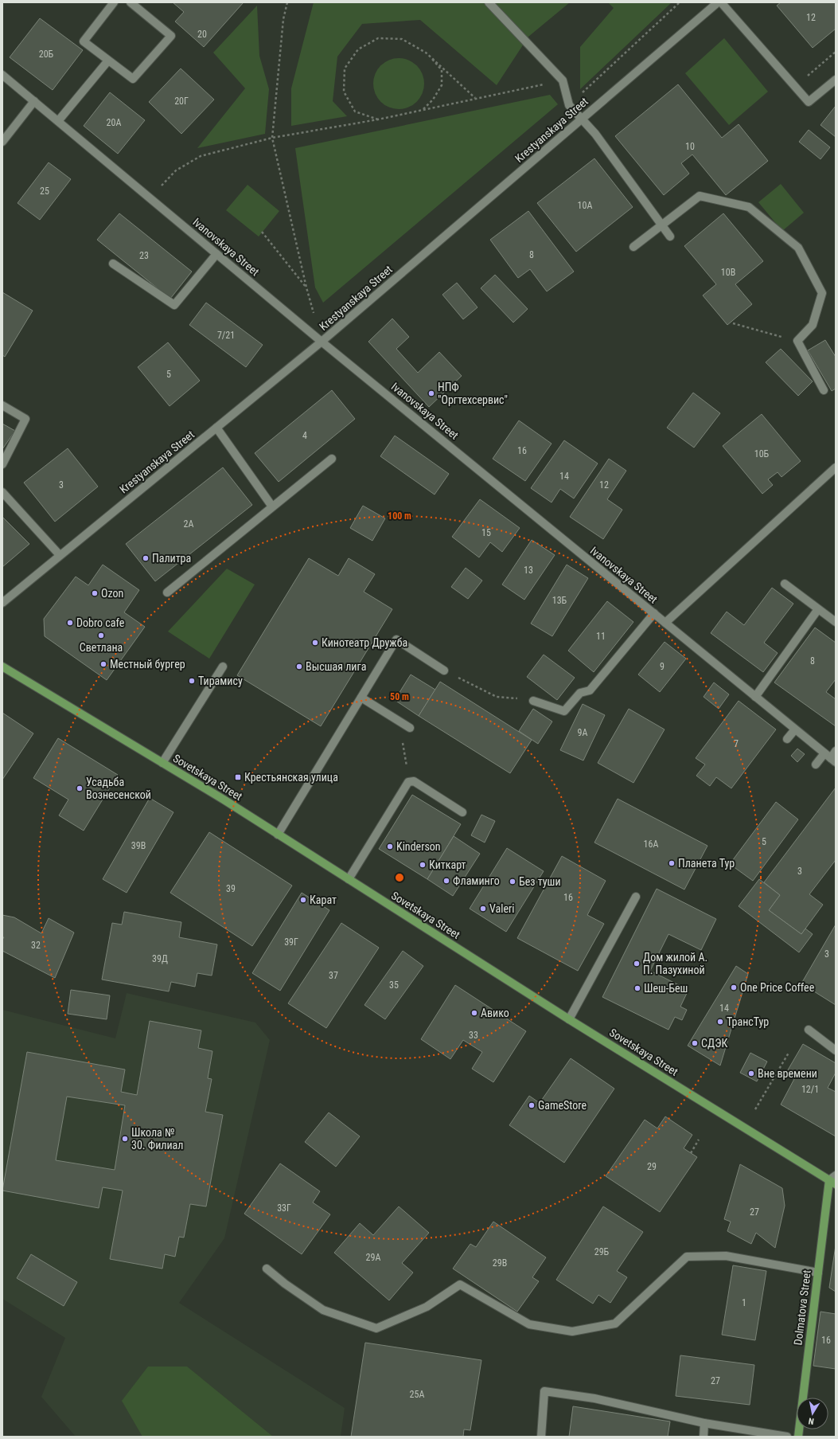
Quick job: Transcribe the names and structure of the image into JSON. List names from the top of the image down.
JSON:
{
  "streets": {
    "main road": ["Sovetskaya Street", "Dolmatova Street"],
    "street": ["Krestyanskaya Street", "Ivanovskaya Street"]
  },
  "crossings": [
    ["Krestyanskaya Street", "Ivanovskaya Street"],
    ["Sovetskaya Street", "Dolmatova Street"]
  ],
  "places": {
    "other": [
      "НПФ \"Оргтехсервис\"",
      "Палитра",
      "Ozon",
      "Dobro cafe",
      "Светлана",
      "Кинотеатр Дружба",
      "Местный бургер",
      "Высшая лига",
      "Тирамису",
      "Усадьба Вознесенской",
      "Kinderson",
      "Планета Тур",
      "Киткарт",
      "Фламинго",
      "Без туши",
      "Карат",
      "Valeri",
      "Дом жилой А. П. Пазухиной",
      "One Price Coffee",
      "Шеш-Беш",
      "Авико",
      "ТрансТур",
      "СДЭК",
      "Вне времени",
      "GameStore",
      "Школа № 30. Филиал"
    ],
    "transit": ["Крестьянская улица"]
  },
  "house_numbers": [
    "12",
    "20",
    "20Б",
    "20Г",
    "20А",
    "10",
    "25",
    "10А",
    "8",
    "23",
    "10В",
    "7/21",
    "5",
    "4",
    "16",
    "10Б",
    "14",
    "3",
    "12",
    "2А",
    "15",
    "13",
    "13Б",
    "11",
    "8",
    "9",
    "9А",
    "7",
    "5",
    "16А",
    "39В",
    "3",
    "39",
    "16",
    "39Г",
    "32",
    "3",
    "39Д",
    "37",
    "35",
    "14",
    "33",
    "12/1",
    "29",
    "33Г",
    "27",
    "29Б",
    "29А",
    "29В",
    "1",
    "16",
    "27",
    "25А"
  ],
  "north": "bottom",
  "rings": ["100 m", "50 m"]
}
